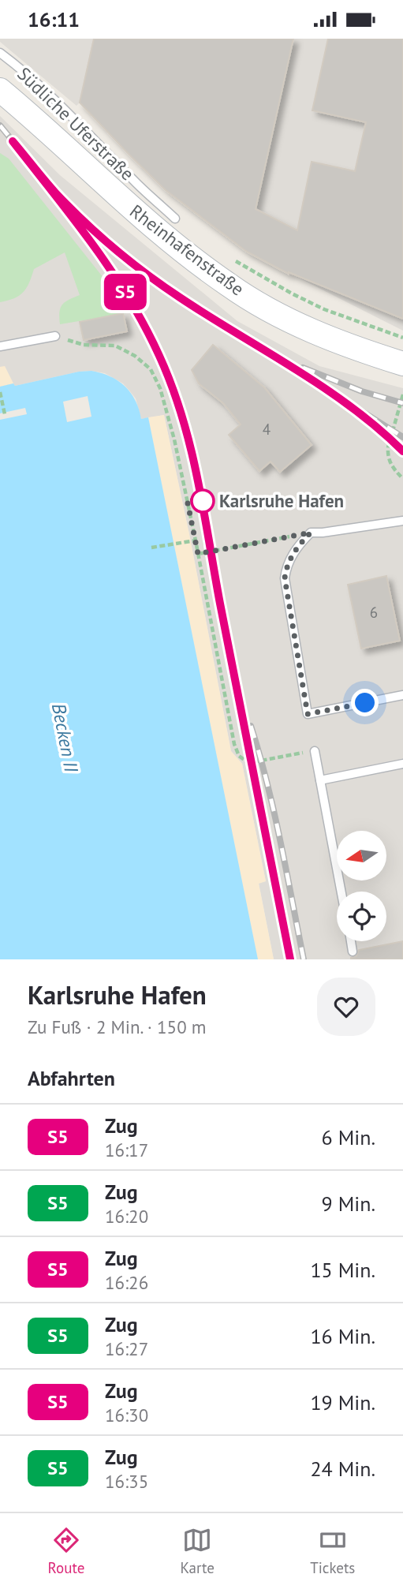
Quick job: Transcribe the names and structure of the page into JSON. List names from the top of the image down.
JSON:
{
  "streets": {
    "main road": ["Rheinhafenstraße"],
    "lane": ["Südliche Uferstraße"]
  },
  "water": ["Becken II"],
  "places": ["Karlsruhe Hafen"],
  "house_numbers": ["4", "6"],
  "north": "left",
  "page": {
    "status": "16:11",
    "on_map": "S5",
    "heading": [
      ["Karlsruhe Hafen", "Zu Fuß · 2 Min. · 150 m"],
      "Abfahrten"
    ],
    "list": [
      {
        "mark": "S5",
        "name": "Zug",
        "note": "16:17",
        "value": "6 Min."
      },
      {
        "mark": "S5",
        "name": "Zug",
        "note": "16:20",
        "value": "9 Min."
      },
      {
        "mark": "S5",
        "name": "Zug",
        "note": "16:26",
        "value": "15 Min."
      },
      {
        "mark": "S5",
        "name": "Zug",
        "note": "16:27",
        "value": "16 Min."
      },
      {
        "mark": "S5",
        "name": "Zug",
        "note": "16:30",
        "value": "19 Min."
      },
      {
        "mark": "S5",
        "name": "Zug",
        "note": "16:35",
        "value": "24 Min."
      }
    ],
    "tabs": ["Route", "Karte", "Tickets"]
  }
}
